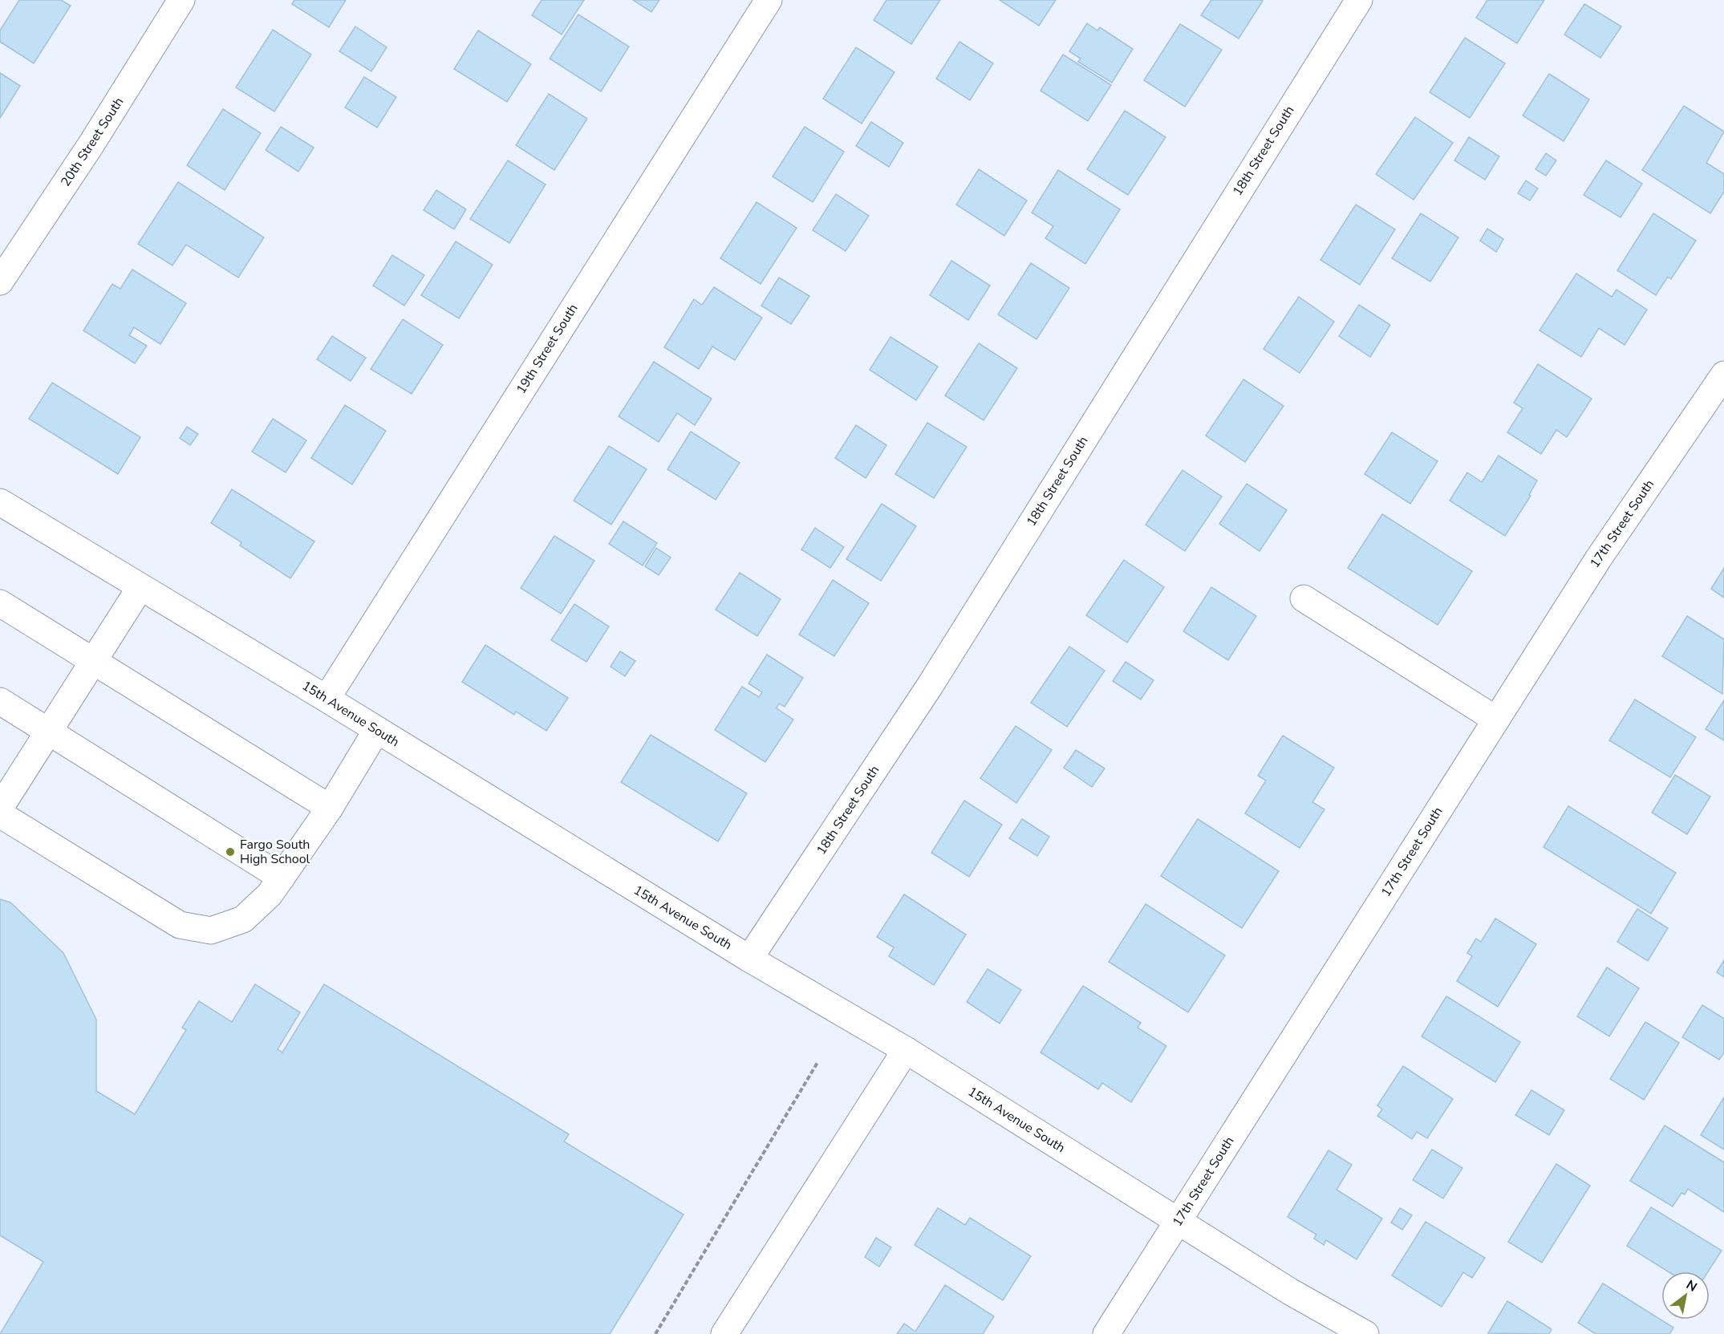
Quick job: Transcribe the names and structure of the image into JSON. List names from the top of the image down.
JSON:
{
  "streets": {
    "street": [
      "20th Street South",
      "18th Street South",
      "19th Street South",
      "17th Street South",
      "15th Avenue South"
    ]
  },
  "crossings": [
    ["18th Street South", "15th Avenue South"],
    ["19th Street South", "15th Avenue South"],
    ["17th Street South", "15th Avenue South"]
  ],
  "places": ["Fargo South High School"],
  "north": "top right"
}
